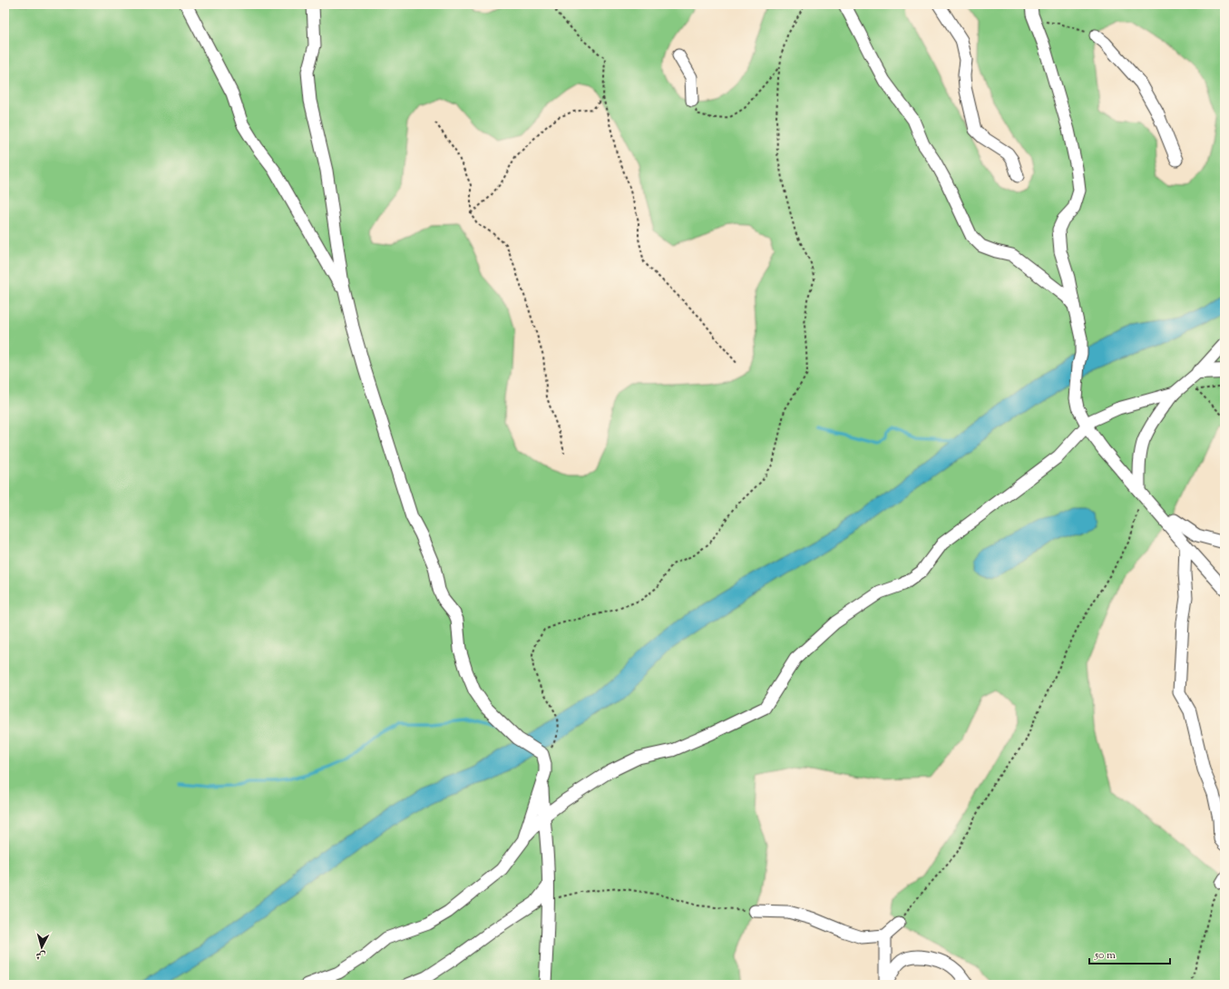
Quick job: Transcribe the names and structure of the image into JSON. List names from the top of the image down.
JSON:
{
  "scale_bar": "50 m",
  "north": "bottom"
}
